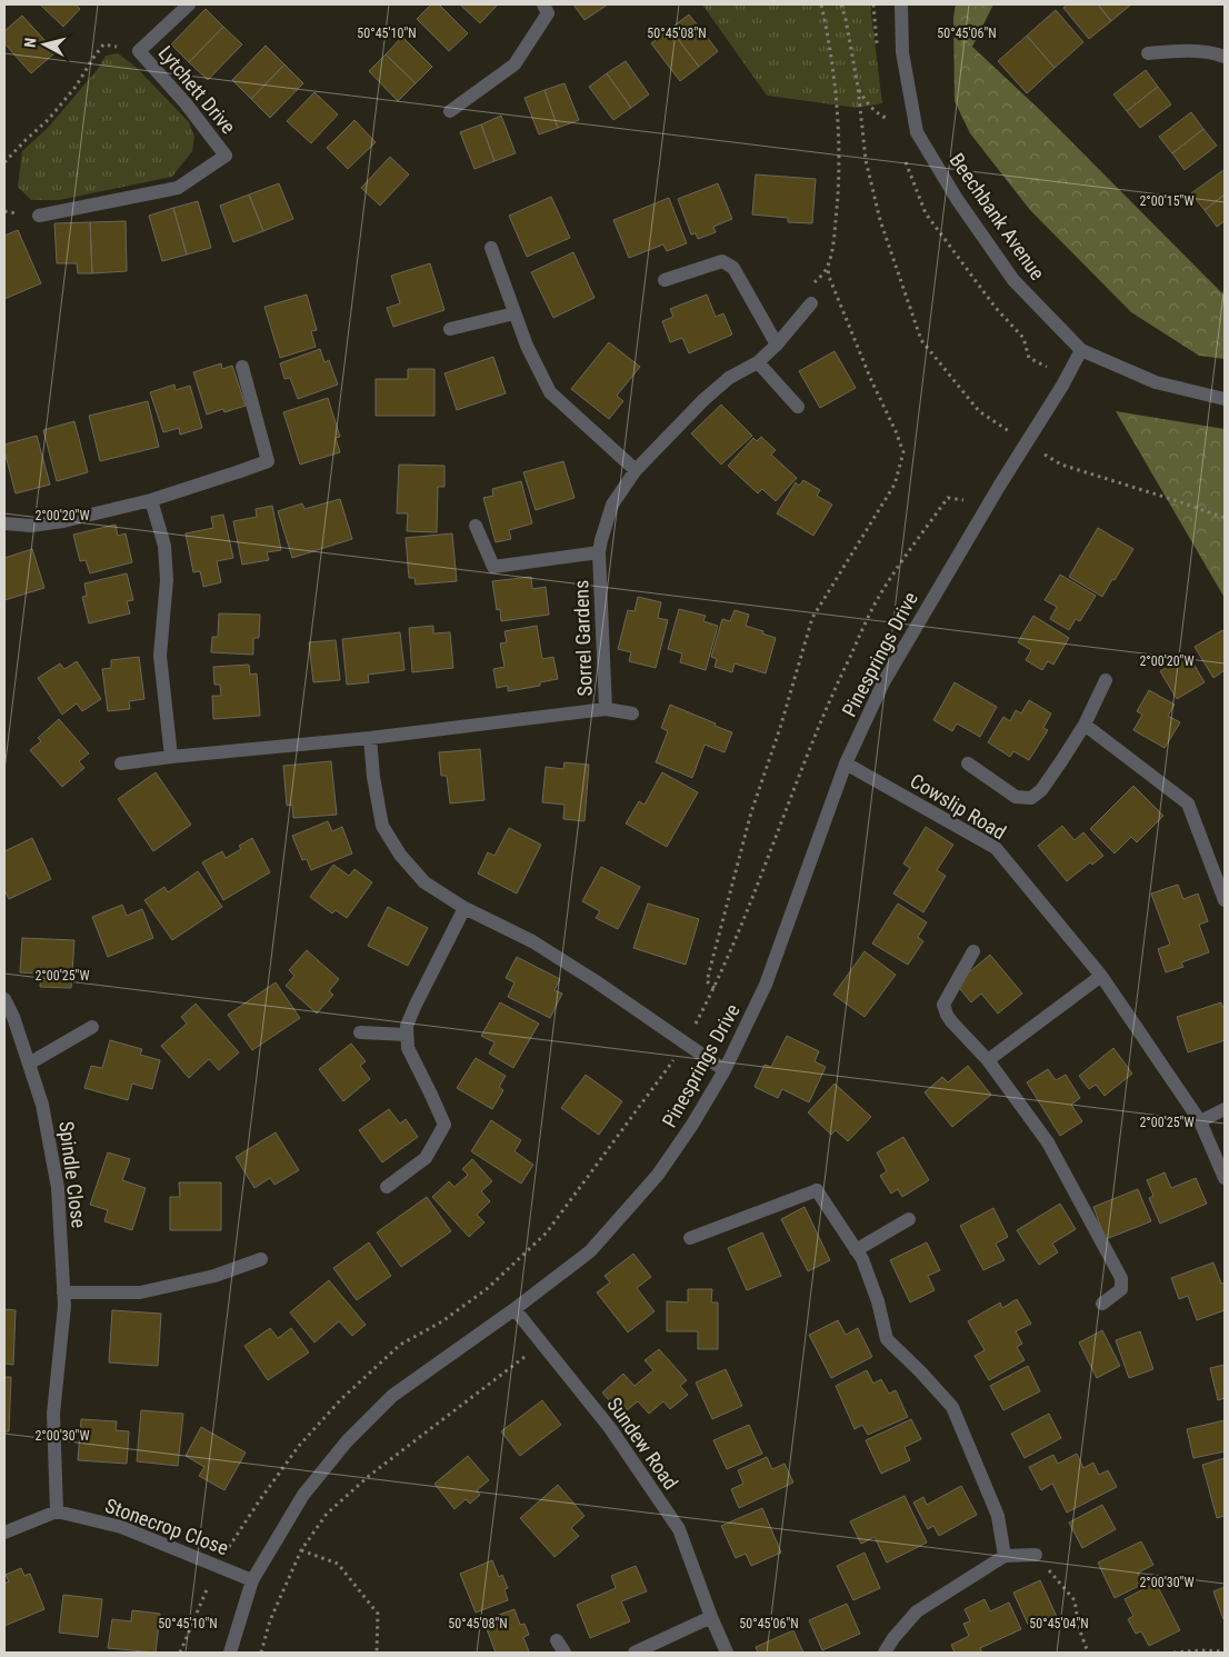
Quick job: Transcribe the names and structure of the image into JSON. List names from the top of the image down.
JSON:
{
  "streets": {
    "street": [
      "Lytchett Drive",
      "Beechbank Avenue",
      "Sorrel Gardens",
      "Pinesprings Drive",
      "Cowslip Road",
      "Spindle Close",
      "Sundew Road",
      "Stonecrop Close"
    ]
  },
  "crossings": [
    ["Beechbank Avenue", "Pinesprings Drive"],
    ["Pinesprings Drive", "Cowslip Road"],
    ["Pinesprings Drive", "Sundew Road"],
    ["Pinesprings Drive", "Stonecrop Close"],
    ["Spindle Close", "Stonecrop Close"]
  ],
  "north": "left",
  "coordinates": [
    "50°45'10\"N",
    "50°45'08\"N",
    "50°45'06\"N",
    "2°00'15\"W",
    "2°00'20\"W",
    "2°00'25\"W",
    "2°00'30\"W",
    "50°45'04\"N"
  ]
}
